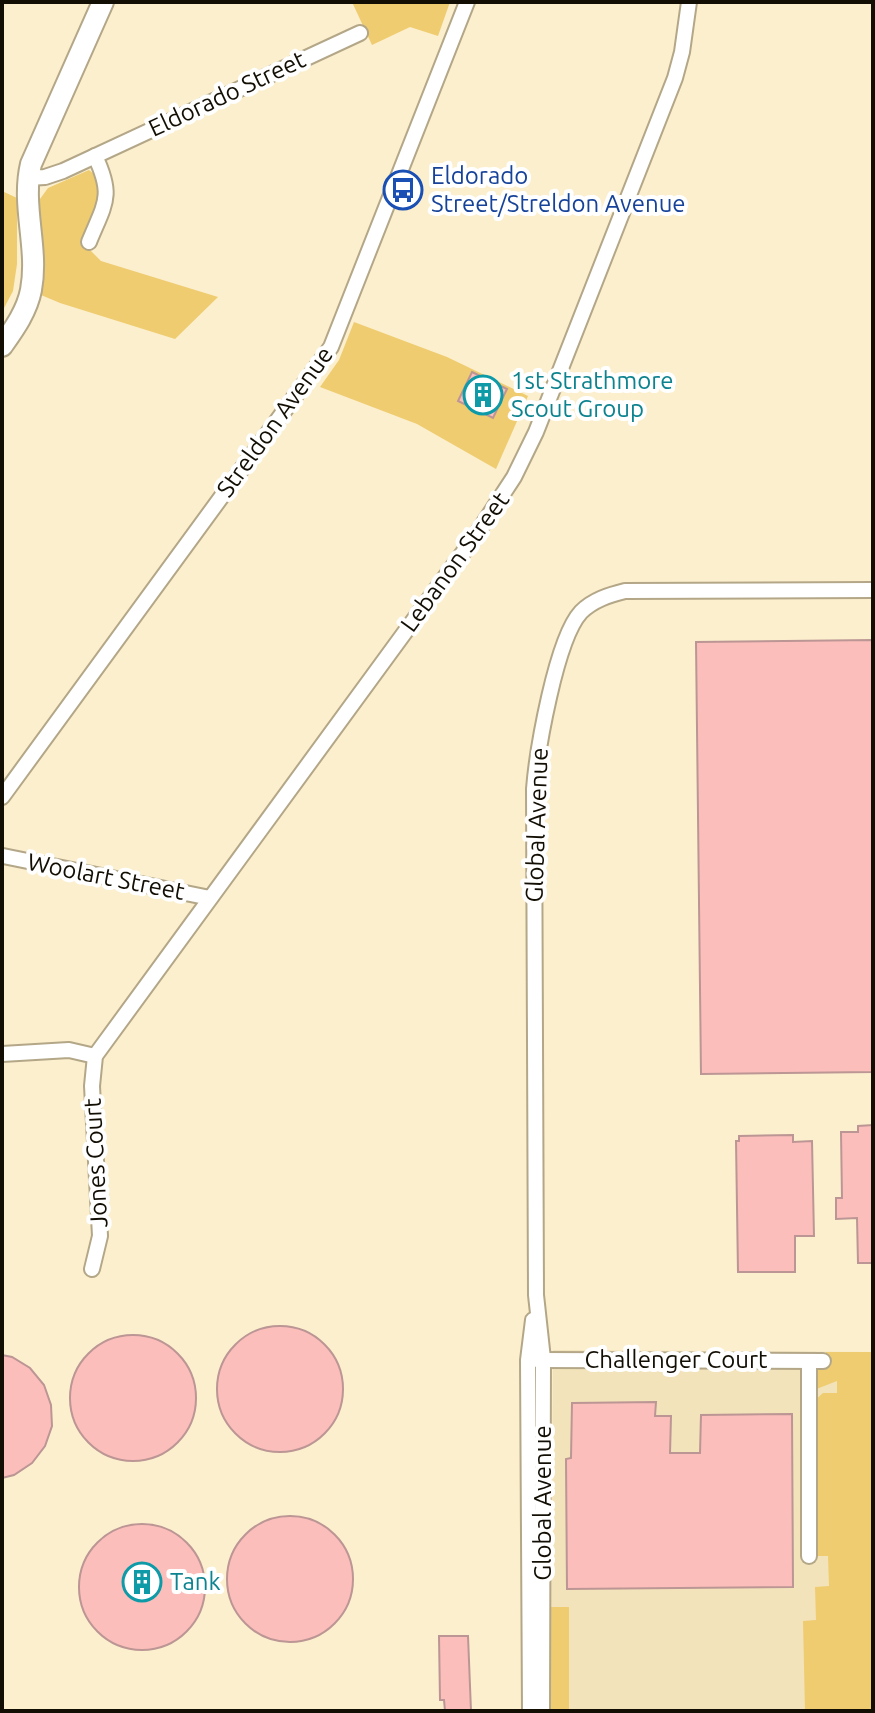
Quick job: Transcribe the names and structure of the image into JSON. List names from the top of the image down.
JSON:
{
  "streets": {
    "street": [
      "Eldorado Street",
      "Streldon Avenue",
      "Lebanon Street",
      "Global Avenue",
      "Woolart Street",
      "Jones Court",
      "Challenger Court"
    ]
  },
  "crossings": [
    ["Lebanon Street", "Woolart Street"],
    ["Lebanon Street", "Jones Court"],
    ["Global Avenue", "Challenger Court"]
  ],
  "places": {
    "bus stop": ["Eldorado Street/Streldon Avenue"],
    "building": ["1st Strathmore Scout Group", "Tank"]
  }
}
